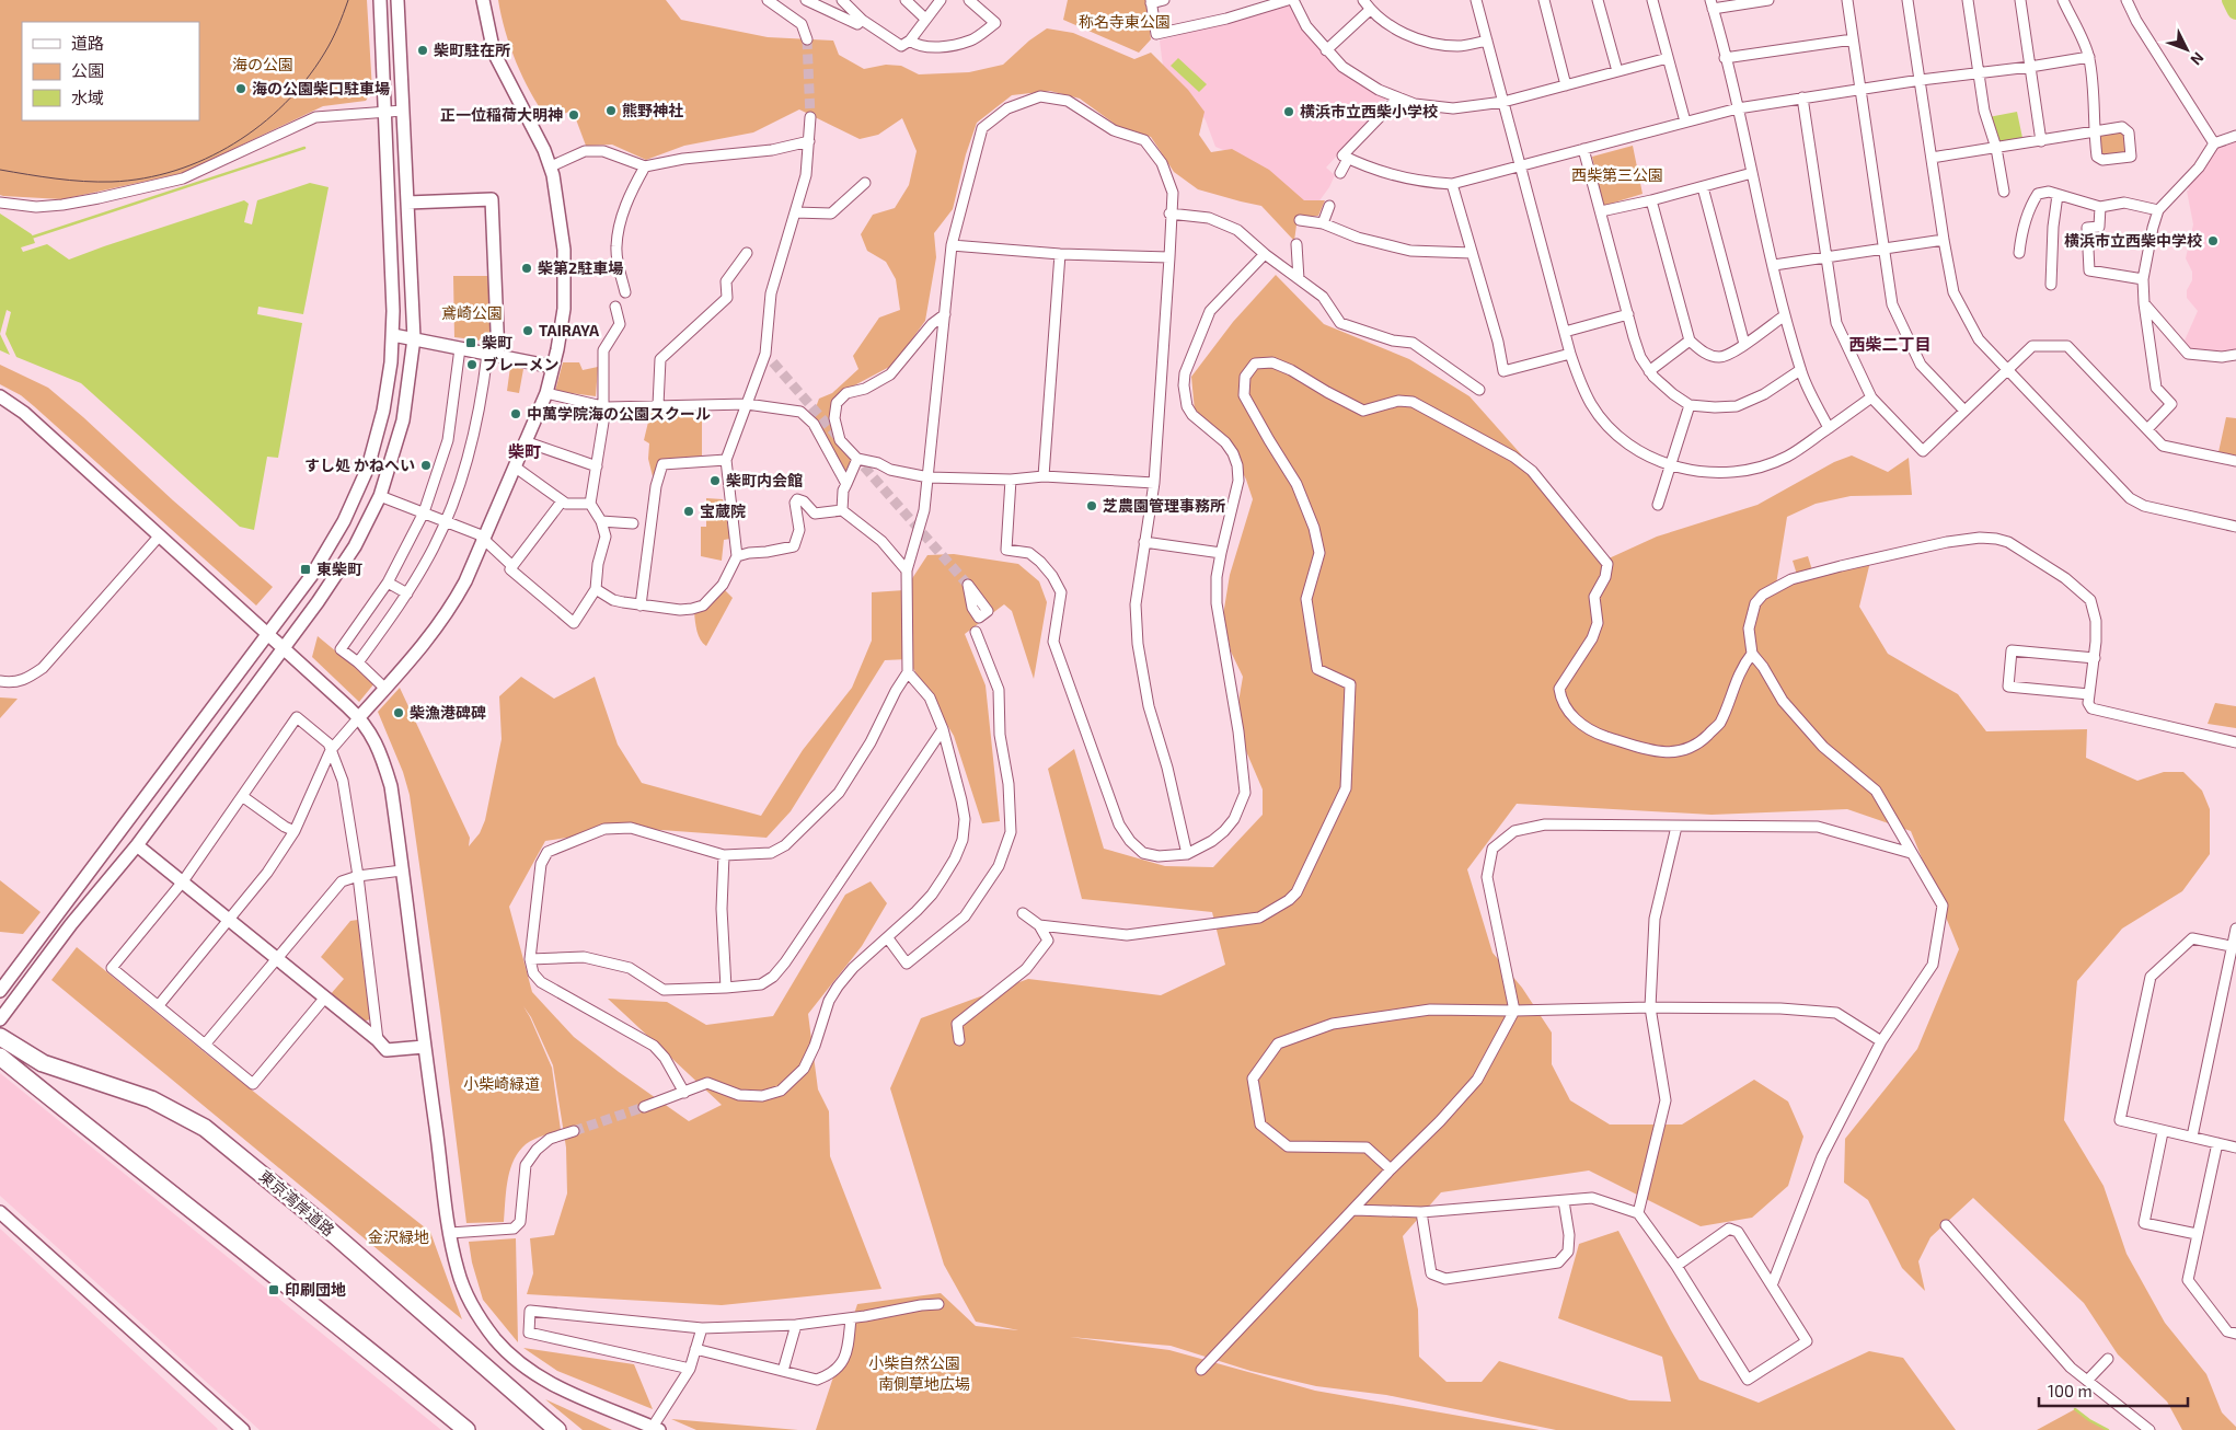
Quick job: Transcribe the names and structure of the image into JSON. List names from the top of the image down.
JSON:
{
  "streets": {
    "highway": ["東京湾岸道路"]
  },
  "districts": ["西柴二丁目", "柴町"],
  "parks": [
    "称名寺東公園",
    "海の公園",
    "西柴第三公園",
    "鳶崎公園",
    "小柴崎緑道",
    "金沢緑地",
    "小柴自然公園",
    "南側草地広場"
  ],
  "places": {
    "other": [
      "柴町駐在所",
      "海の公園柴口駐車場",
      "熊野神社",
      "横浜市立西柴小学校",
      "正一位稲荷大明神",
      "横浜市立西柴中学校",
      "柴第2駐車場",
      "TAIRAYA",
      "ブレーメン",
      "中萬学院海の公園スクール",
      "すし処 かねへい",
      "柴町内会館",
      "芝農園管理事務所",
      "宝蔵院",
      "柴漁港碑碑"
    ],
    "transit": ["柴町", "東柴町", "印刷団地"]
  },
  "legend": ["道路", "公園", "水域"],
  "scale_bar": "100 m",
  "north": "bottom right"
}
